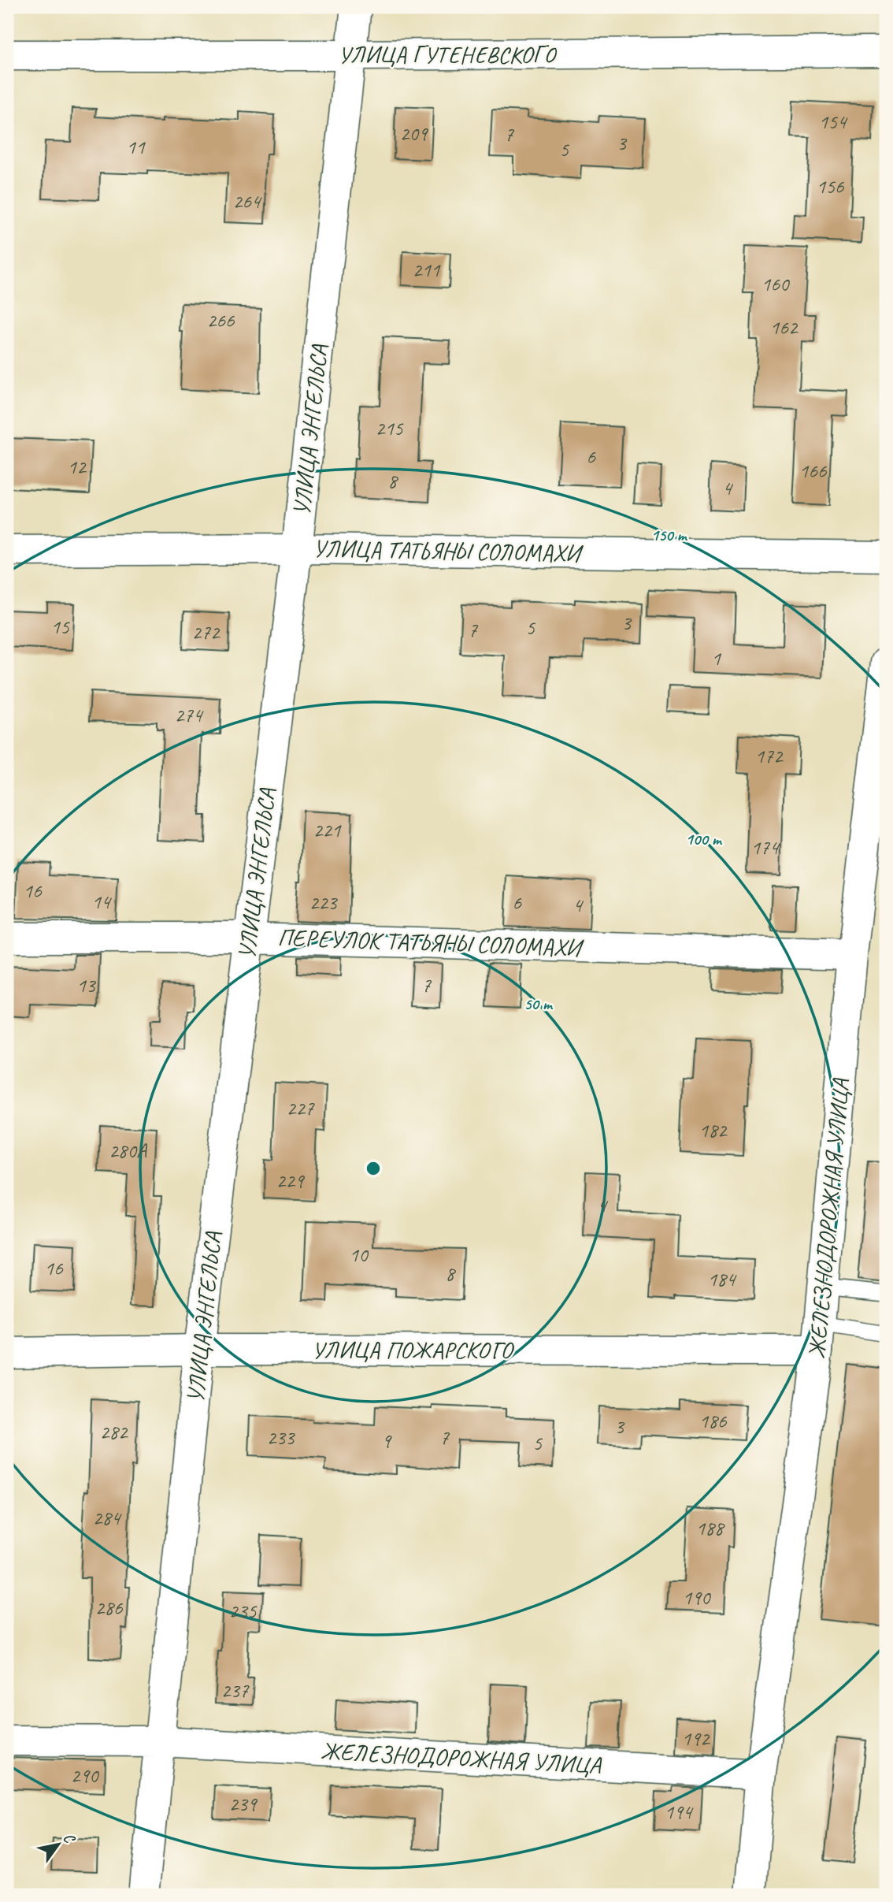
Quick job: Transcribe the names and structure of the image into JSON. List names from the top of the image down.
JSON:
{
  "streets": {
    "street": [
      "УЛИЦА ГУТЕНЕВСКОГО",
      "УЛИЦА ЭНГЕЛЬСА",
      "УЛИЦА ТАТЬЯНЫ СОЛОМАХИ",
      "ПЕРЕУЛОК ТАТЬЯНЫ СОЛОМАХИ",
      "ЖЕЛЕЗНОДОРОЖНАЯ УЛИЦА",
      "УЛИЦА ПОЖАРСКОГО"
    ]
  },
  "crossings": [
    ["УЛИЦА ГУТЕНЕВСКОГО", "УЛИЦА ЭНГЕЛЬСА"],
    ["УЛИЦА ЭНГЕЛЬСА", "УЛИЦА ТАТЬЯНЫ СОЛОМАХИ"],
    ["УЛИЦА ЭНГЕЛЬСА", "ПЕРЕУЛОК ТАТЬЯНЫ СОЛОМАХИ"],
    ["УЛИЦА ЭНГЕЛЬСА", "ЖЕЛЕЗНОДОРОЖНАЯ УЛИЦА"],
    ["УЛИЦА ЭНГЕЛЬСА", "УЛИЦА ПОЖАРСКОГО"],
    ["ПЕРЕУЛОК ТАТЬЯНЫ СОЛОМАХИ", "ЖЕЛЕЗНОДОРОЖНАЯ УЛИЦА"],
    ["ЖЕЛЕЗНОДОРОЖНАЯ УЛИЦА", "УЛИЦА ПОЖАРСКОГО"]
  ],
  "house_numbers": [
    "154",
    "209",
    "7",
    "3",
    "11",
    "5",
    "156",
    "264",
    "211",
    "160",
    "266",
    "162",
    "215",
    "6",
    "12",
    "166",
    "8",
    "4",
    "3",
    "15",
    "5",
    "7",
    "272",
    "1",
    "274",
    "172",
    "221",
    "174",
    "16",
    "14",
    "223",
    "6",
    "4",
    "13",
    "7",
    "227",
    "182",
    "280А",
    "229",
    "4",
    "10",
    "16",
    "8",
    "184",
    "186",
    "3",
    "282",
    "233",
    "7",
    "9",
    "5",
    "284",
    "188",
    "190",
    "286",
    "235",
    "237",
    "192",
    "290",
    "239",
    "194"
  ],
  "north": "top right",
  "rings": ["150 m", "100 m", "50 m"]
}
